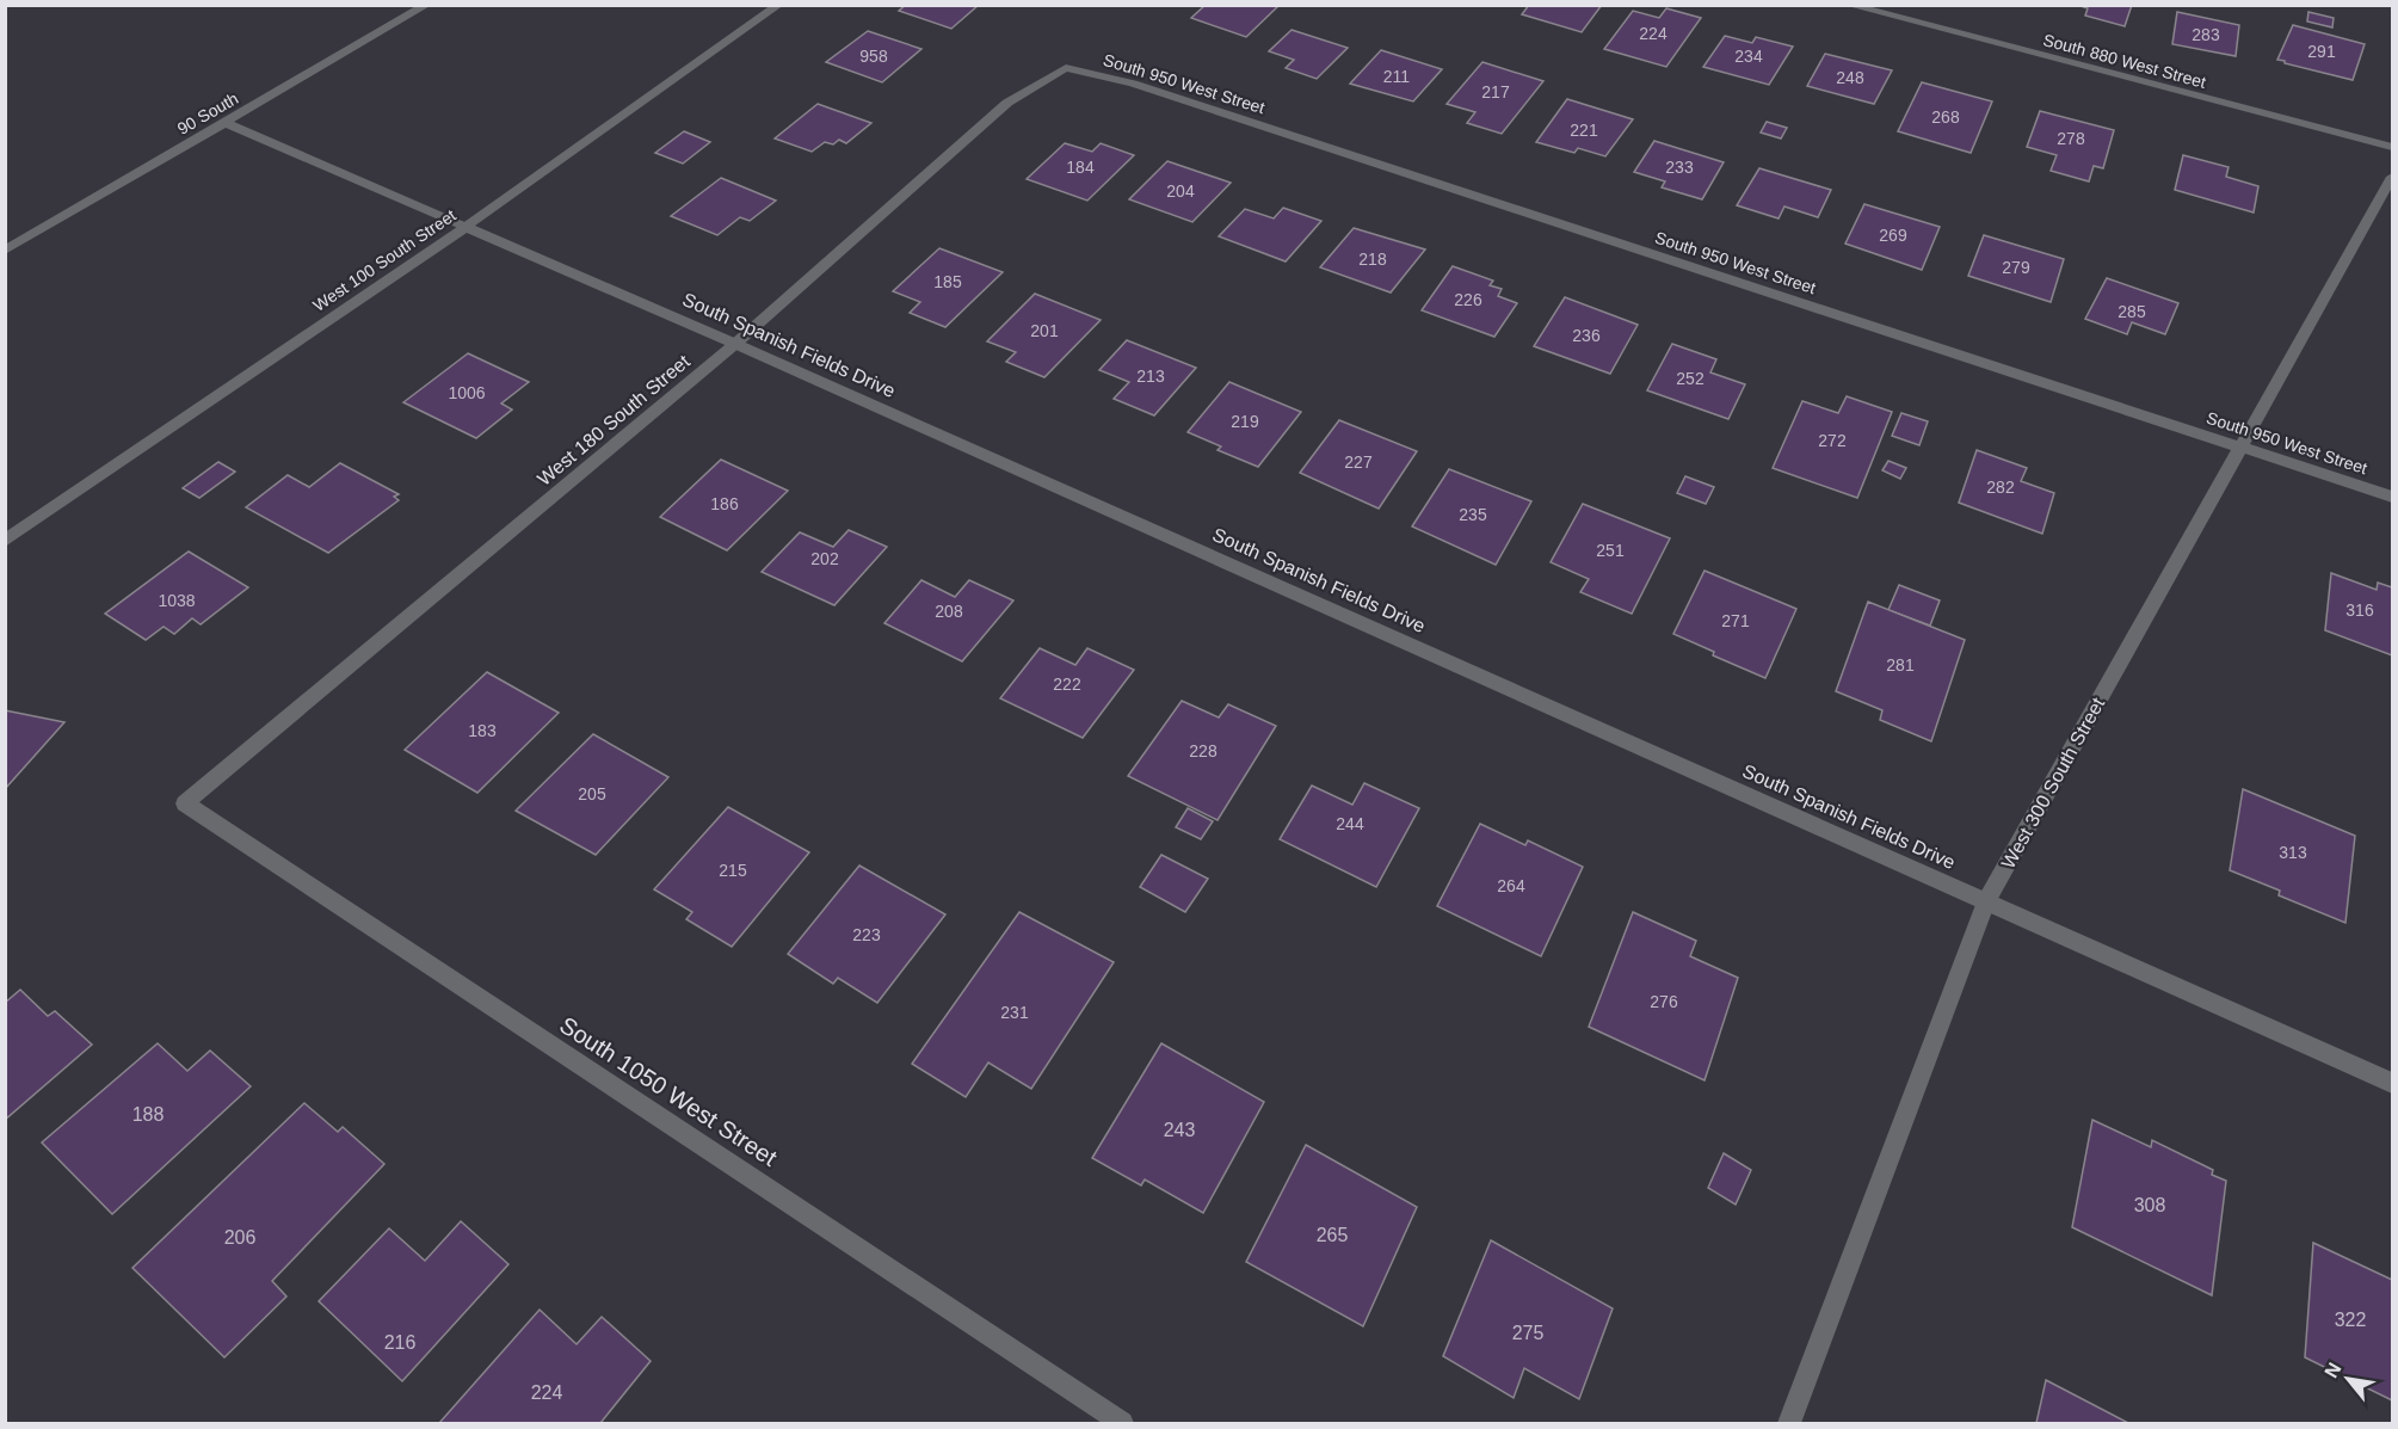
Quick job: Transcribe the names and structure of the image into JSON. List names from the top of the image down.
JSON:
{
  "streets": {
    "street": [
      "South 880 West Street",
      "South 950 West Street",
      "90 South",
      "West 100 South Street",
      "South Spanish Fields Drive",
      "West 180 South Street",
      "West 300 South Street",
      "South 1050 West Street"
    ]
  },
  "crossings": [
    ["South 950 West Street", "West 180 South Street"],
    ["South 950 West Street", "West 300 South Street"],
    ["90 South", "South Spanish Fields Drive"],
    ["West 100 South Street", "South Spanish Fields Drive"],
    ["South Spanish Fields Drive", "West 180 South Street"],
    ["South Spanish Fields Drive", "West 300 South Street"],
    ["West 180 South Street", "South 1050 West Street"]
  ],
  "house_numbers": [
    "224",
    "283",
    "291",
    "958",
    "234",
    "211",
    "248",
    "217",
    "268",
    "221",
    "278",
    "184",
    "233",
    "204",
    "269",
    "218",
    "279",
    "185",
    "226",
    "285",
    "201",
    "236",
    "213",
    "252",
    "1006",
    "219",
    "272",
    "227",
    "282",
    "186",
    "235",
    "251",
    "202",
    "1038",
    "316",
    "208",
    "271",
    "281",
    "222",
    "183",
    "228",
    "205",
    "244",
    "313",
    "215",
    "264",
    "223",
    "276",
    "231",
    "188",
    "243",
    "308",
    "265",
    "206",
    "322",
    "275",
    "216",
    "224"
  ],
  "north": "top left"
}
